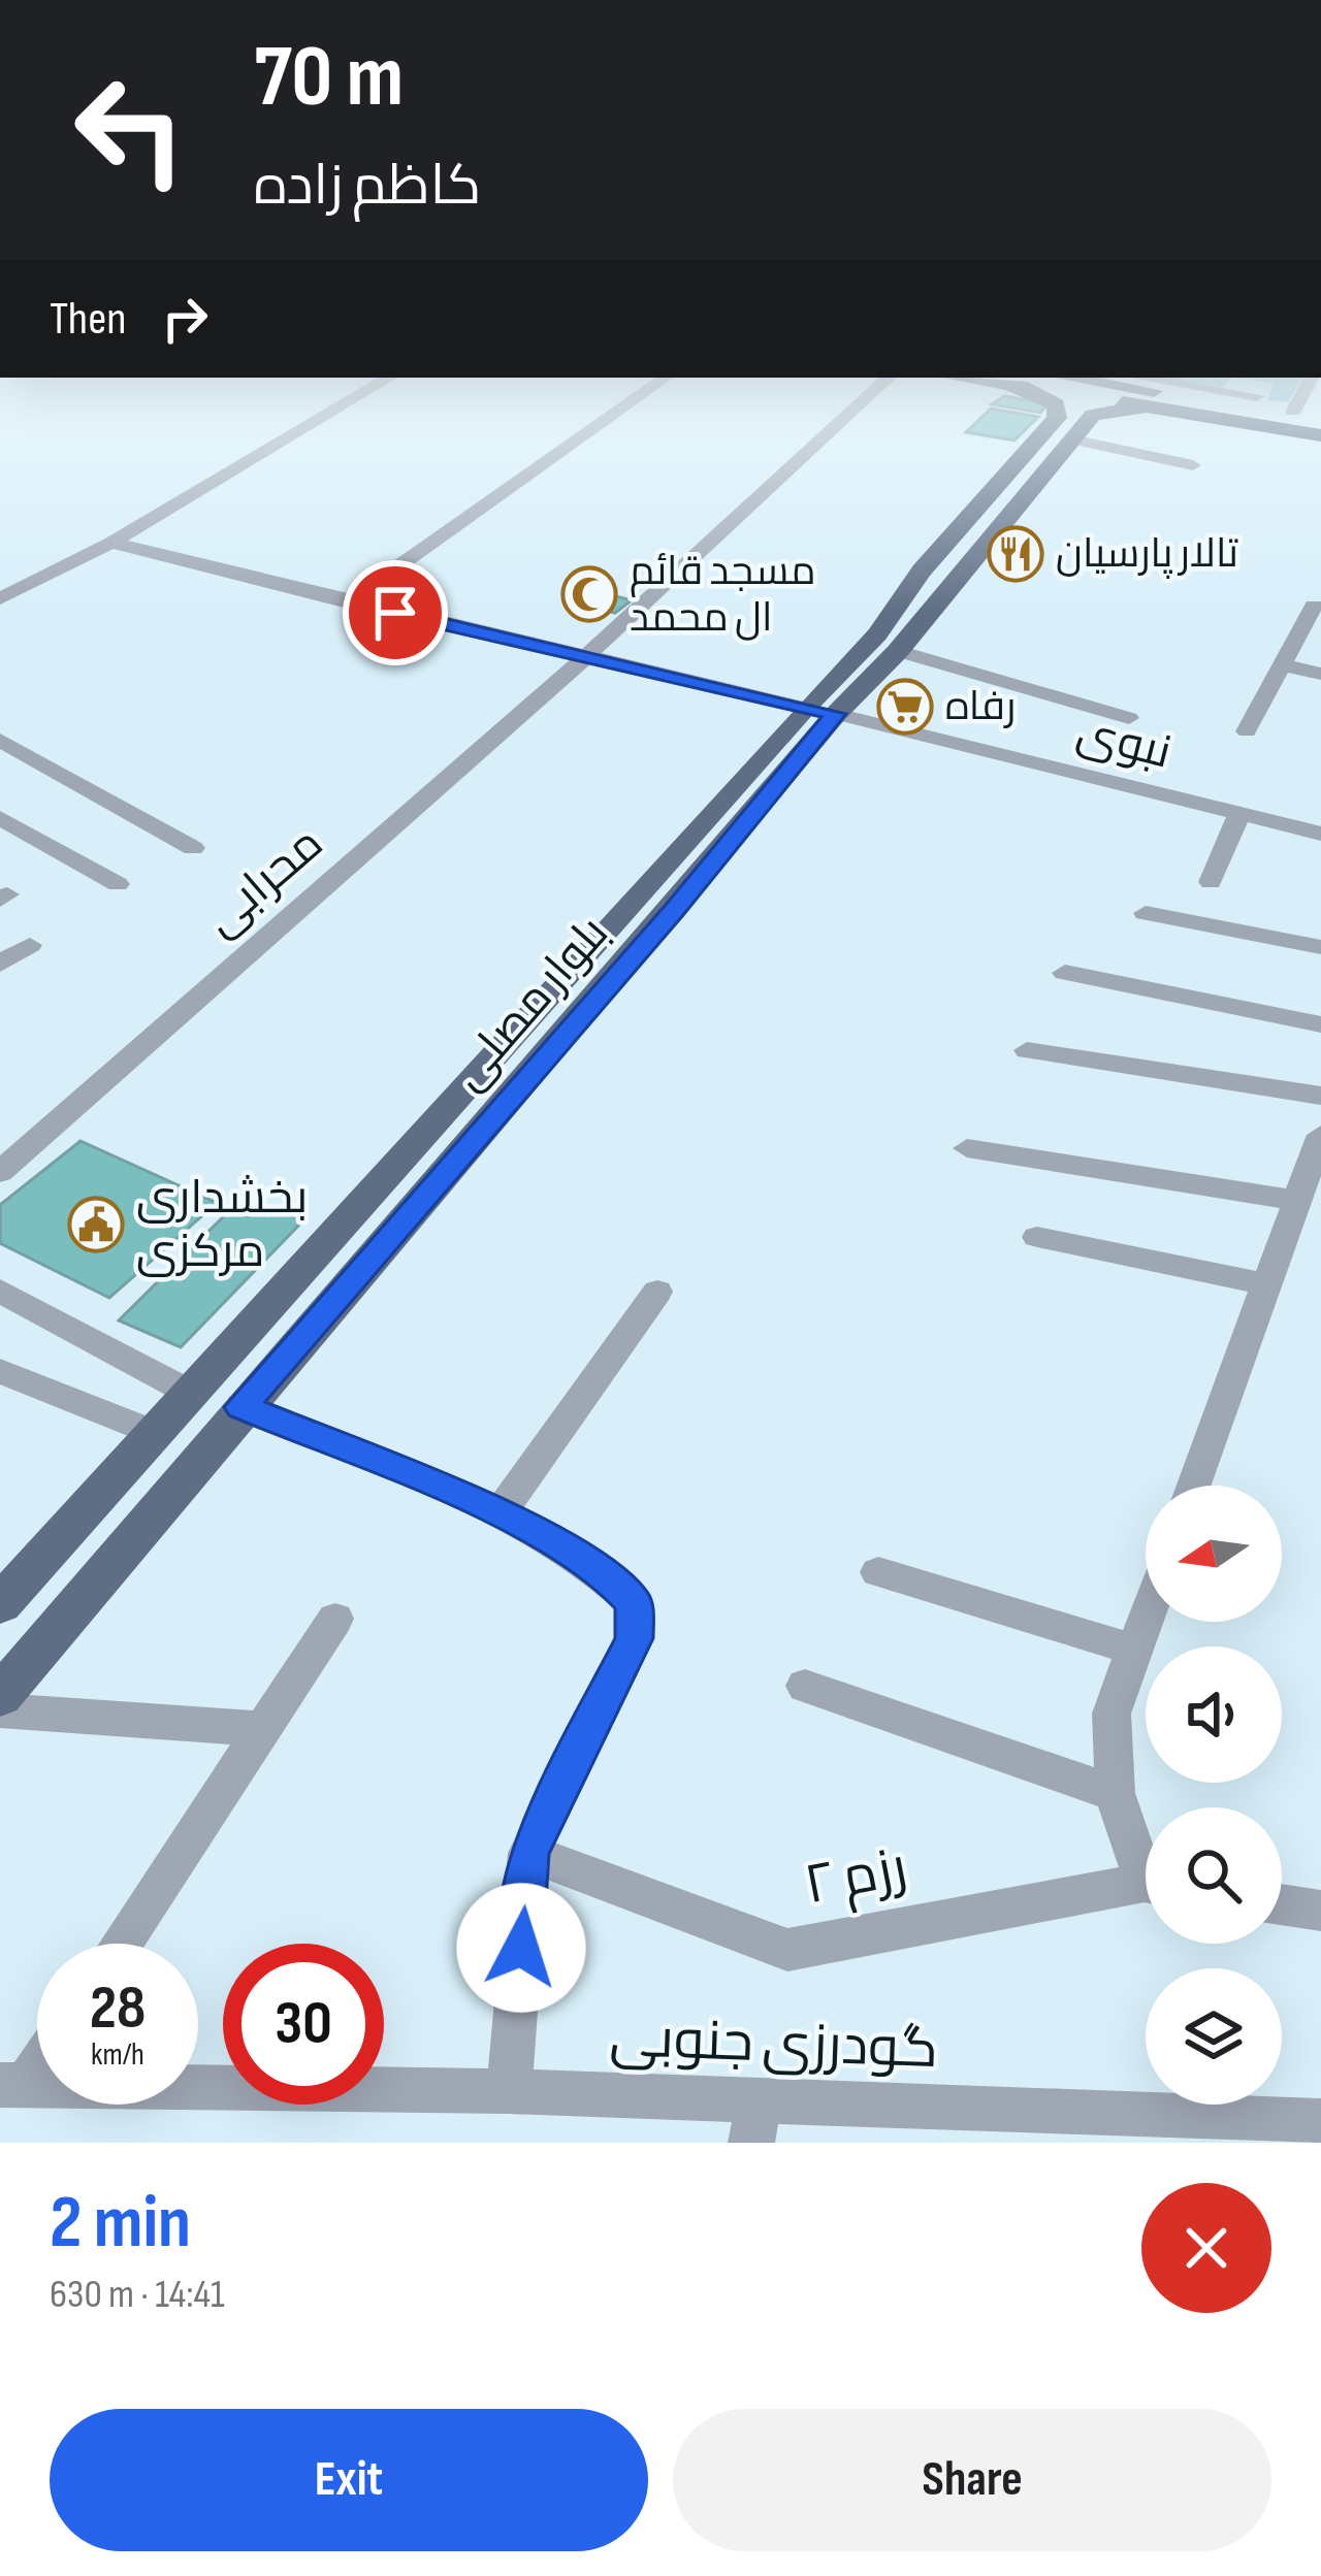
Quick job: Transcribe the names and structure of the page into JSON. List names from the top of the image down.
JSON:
{
  "streets": {
    "main road": ["بلوار مصلی"],
    "street": [
      "نبوی",
      "محرابی",
      "رزم ۲",
      "گودرزی جنوبی"
    ]
  },
  "crossings": [
    ["نبوی", "محرابی"],
    ["نبوی", "بلوار مصلی"]
  ],
  "places": {
    "restaurant": ["تالار پارسیان"],
    "mosque": ["مسجد قائم ال محمد"],
    "supermarket": ["رفاه"],
    "public building": ["بخشداری مرکزی"]
  },
  "north": "left",
  "page": {
    "turn": ["70 m", "کاظم زاده"],
    "then": "Then",
    "speed": "28 km/h",
    "limit": "30",
    "heading": ["2 min", "630 m · 14:41"],
    "buttons": ["Exit", "Share"]
  }
}
